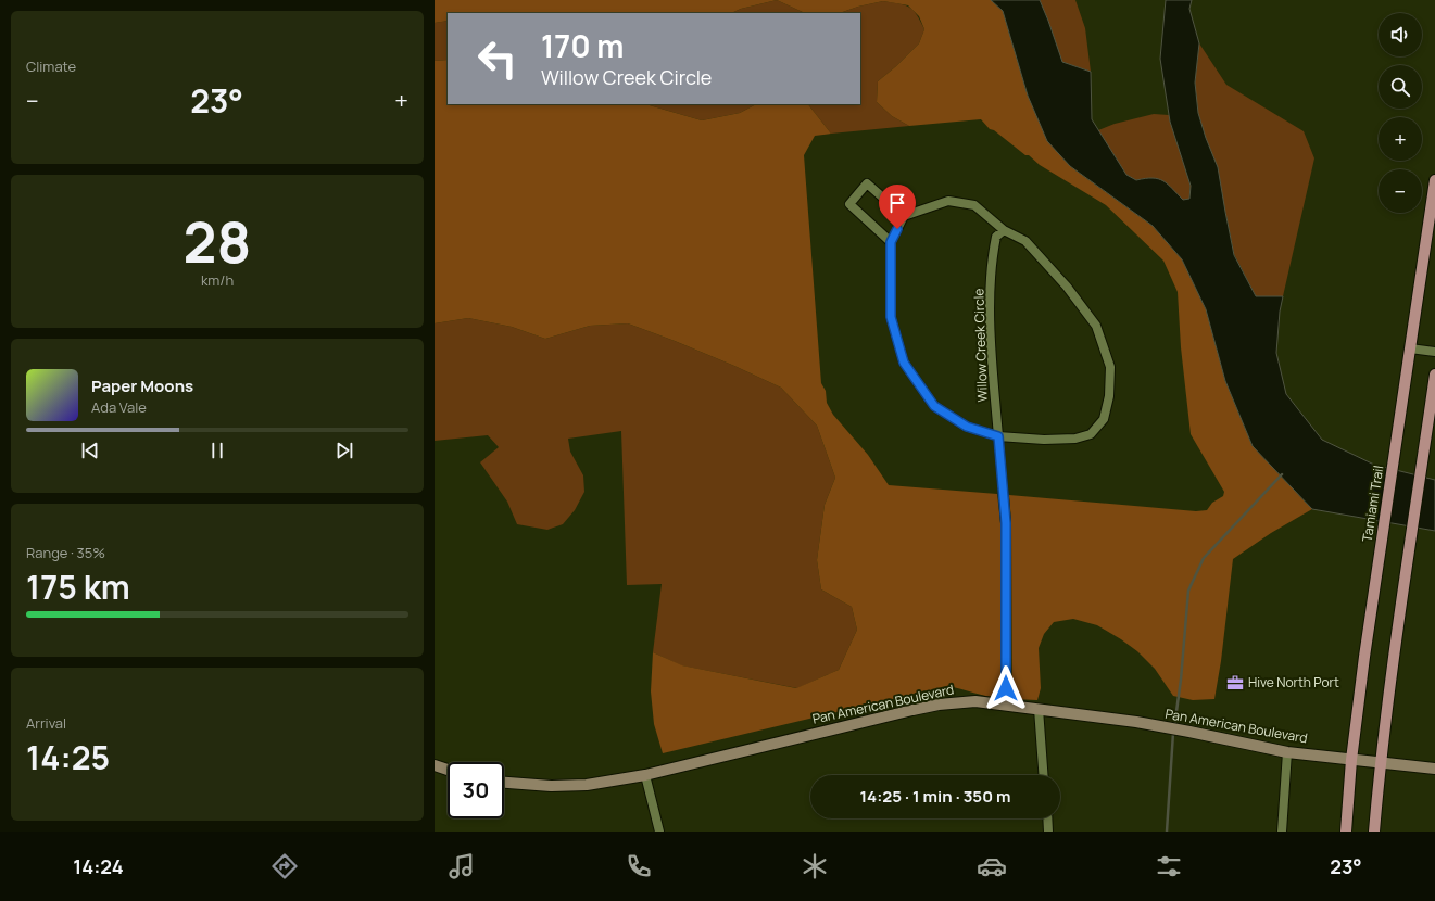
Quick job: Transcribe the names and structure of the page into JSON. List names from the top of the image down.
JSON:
{
  "streets": {
    "main road": ["Tamiami Trail"],
    "street": ["Willow Creek Circle", "Pan American Boulevard"]
  },
  "crossings": [
    ["Willow Creek Circle", "Pan American Boulevard"],
    ["Tamiami Trail", "Pan American Boulevard"]
  ],
  "places": {
    "office": ["Hive North Port"]
  },
  "page": {
    "tile": [
      "Climate",
      ["28", "km/h"],
      ["Range · 35%", "175 km"],
      ["Arrival", "14:25"]
    ],
    "map_buttons": ["+", "−"],
    "turn": ["170 m", "Willow Creek Circle"],
    "heat": ["−", "23°", "+"],
    "song": ["Paper Moons", "Ada Vale"],
    "limit": "30",
    "trip": "14:25 · 1 min · 350 m",
    "tabs": ["14:24", "23°"]
  }
}
